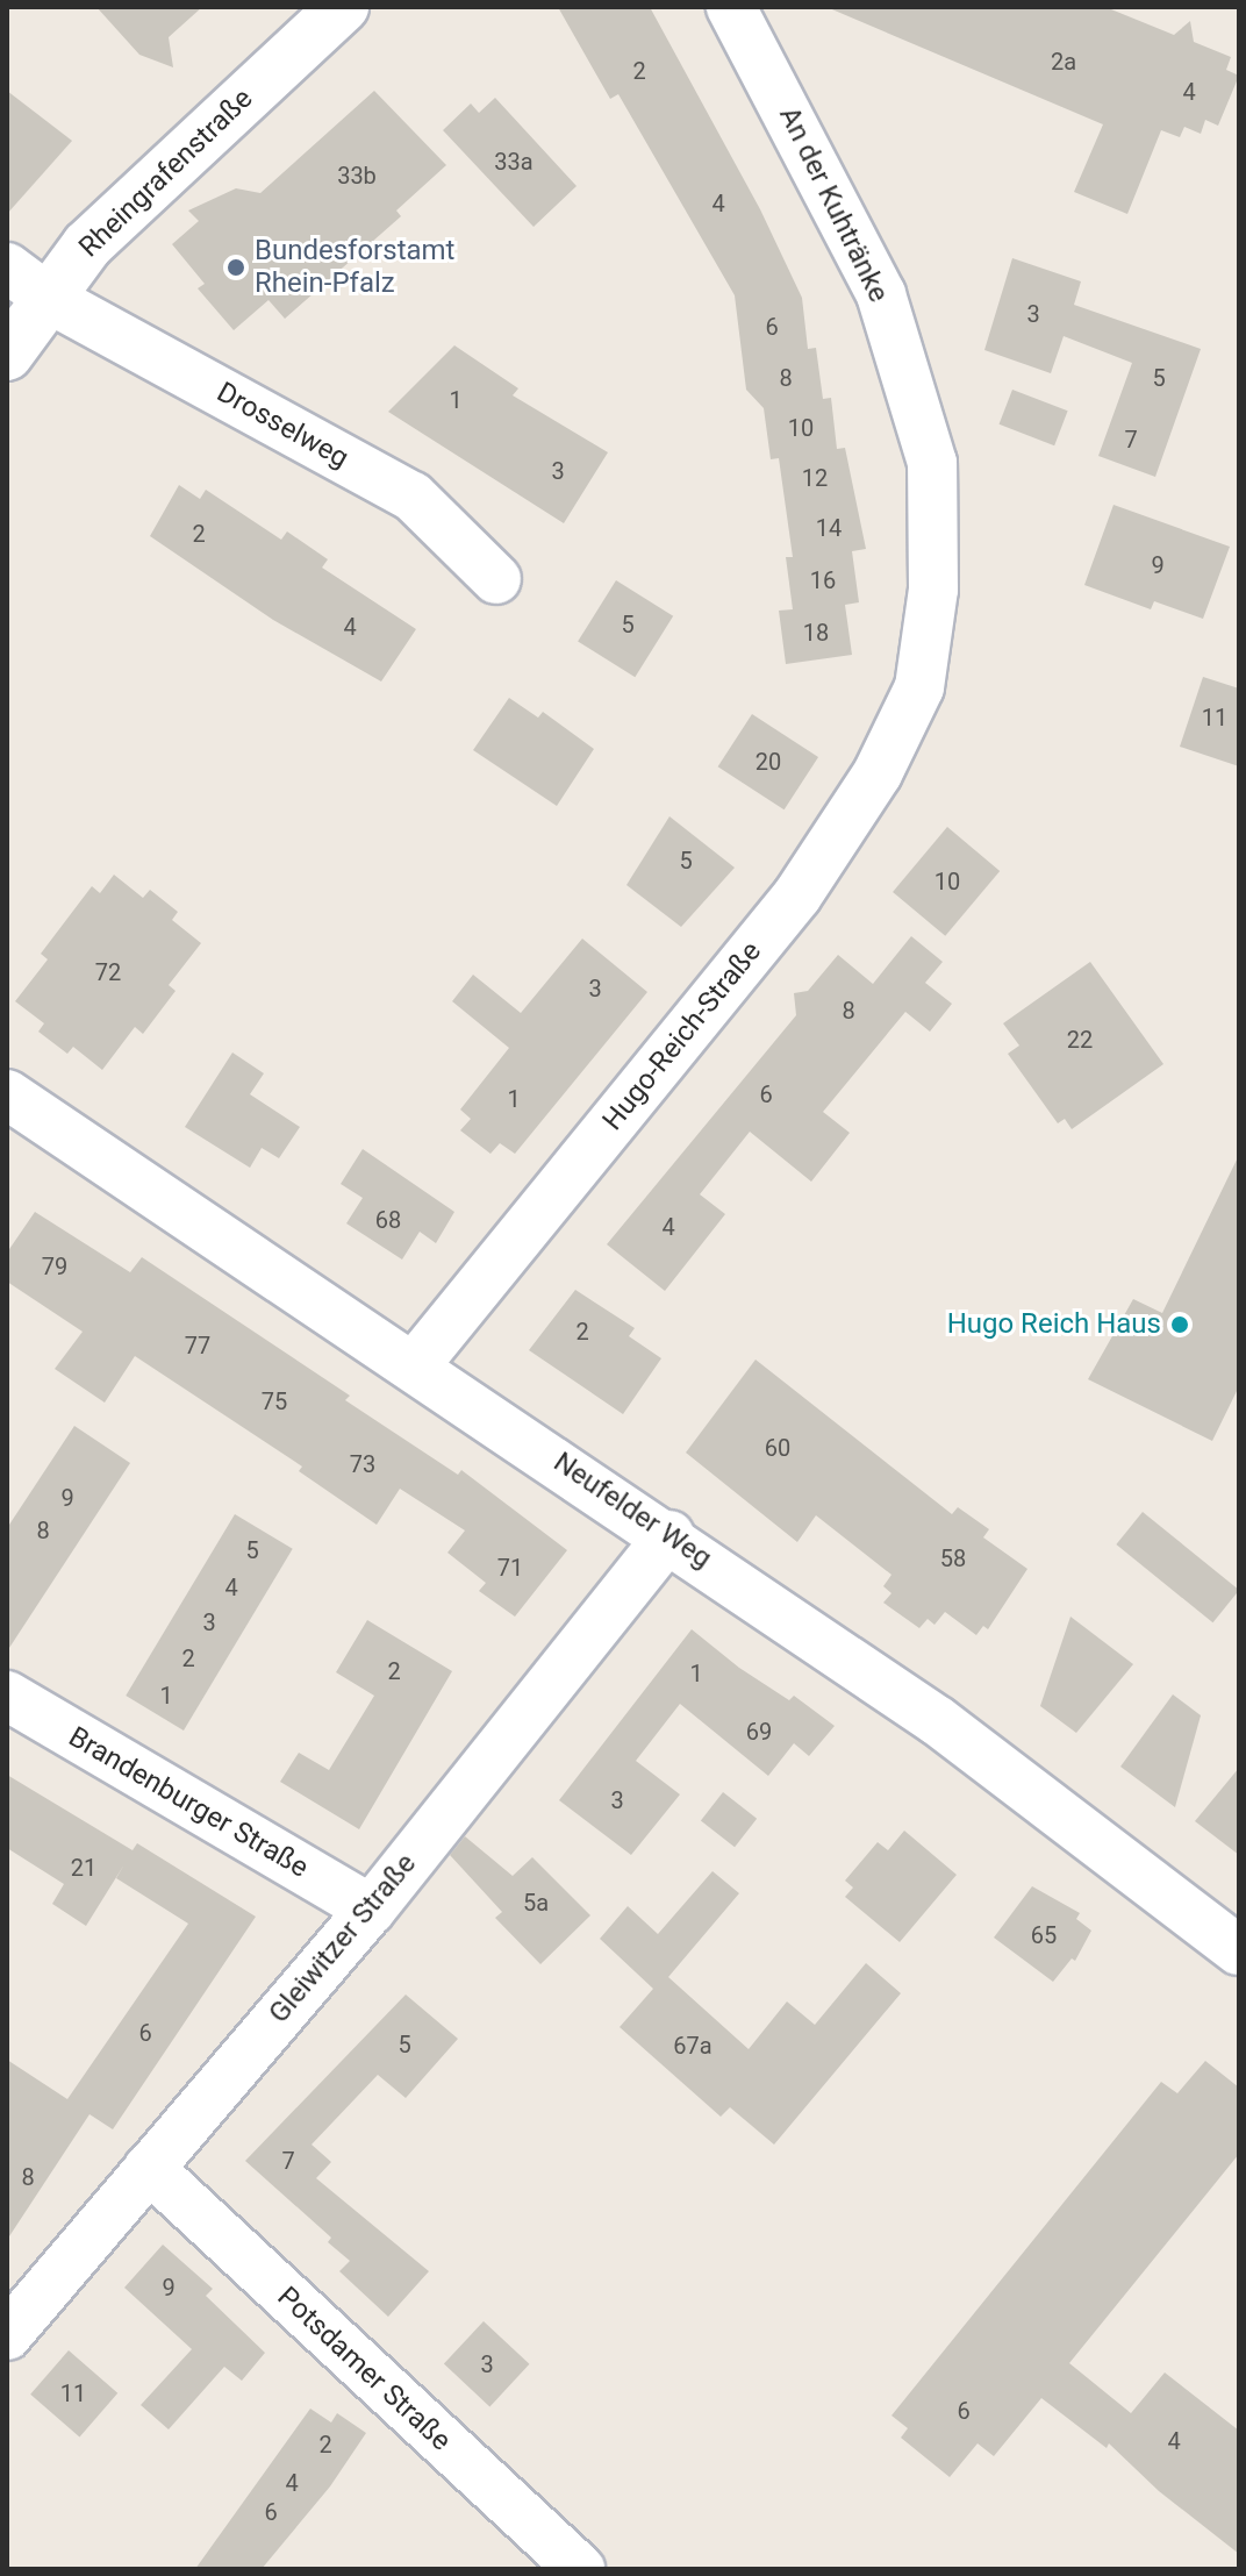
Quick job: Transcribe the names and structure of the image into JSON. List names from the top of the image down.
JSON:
{
  "streets": {
    "street": [
      "Rheingrafenstraße",
      "An der Kuhtränke",
      "Drosselweg",
      "Hugo-Reich-Straße",
      "Neufelder Weg",
      "Brandenburger Straße",
      "Gleiwitzer Straße",
      "Potsdamer Straße"
    ]
  },
  "crossings": [
    ["Rheingrafenstraße", "Drosselweg"],
    ["An der Kuhtränke", "Hugo-Reich-Straße"],
    ["Hugo-Reich-Straße", "Neufelder Weg"],
    ["Neufelder Weg", "Gleiwitzer Straße"],
    ["Brandenburger Straße", "Gleiwitzer Straße"],
    ["Gleiwitzer Straße", "Potsdamer Straße"]
  ],
  "places": ["Bundesforstamt Rhein-Pfalz", "Hugo Reich Haus"],
  "house_numbers": [
    "2a",
    "2",
    "4",
    "33a",
    "33b",
    "4",
    "3",
    "6",
    "8",
    "5",
    "1",
    "10",
    "7",
    "3",
    "12",
    "14",
    "2",
    "9",
    "16",
    "5",
    "4",
    "18",
    "11",
    "20",
    "5",
    "10",
    "72",
    "3",
    "8",
    "22",
    "6",
    "1",
    "68",
    "4",
    "79",
    "2",
    "77",
    "75",
    "60",
    "73",
    "9",
    "8",
    "5",
    "58",
    "71",
    "4",
    "3",
    "2",
    "2",
    "1",
    "1",
    "69",
    "3",
    "21",
    "5a",
    "65",
    "6",
    "5",
    "67a",
    "7",
    "8",
    "9",
    "3",
    "11",
    "6",
    "4",
    "2",
    "4",
    "6"
  ]
}
